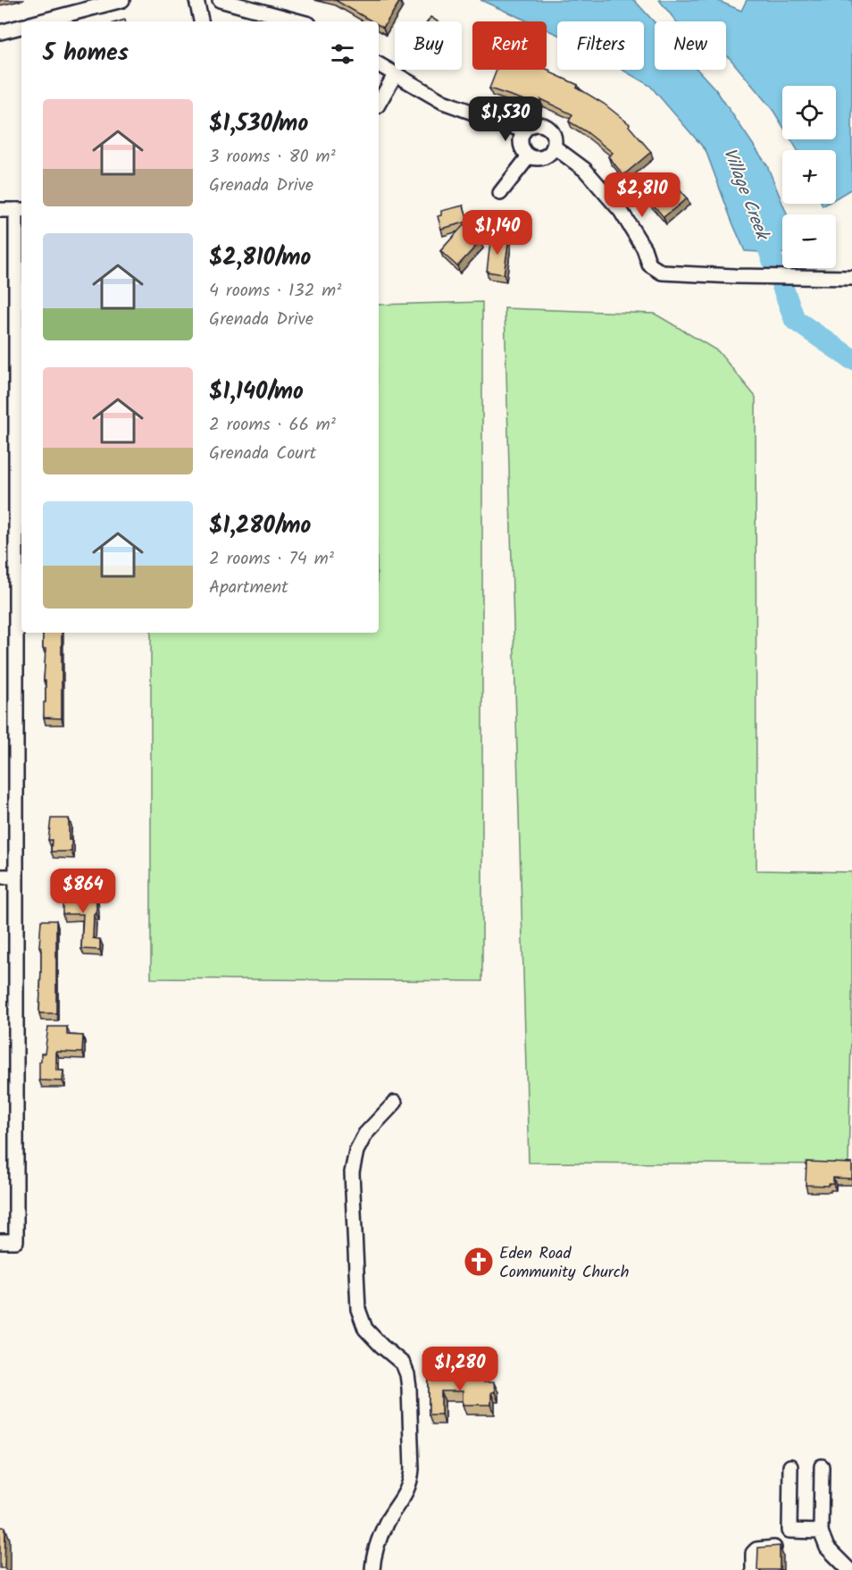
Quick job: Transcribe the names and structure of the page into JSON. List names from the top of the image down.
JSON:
{
  "water": ["Village Creek"],
  "places": {
    "church": ["Eden Road Community Church"]
  },
  "page": {
    "chip": [
      "Buy",
      "Rent",
      "Filters",
      "New"
    ],
    "heading": "5 homes",
    "map_buttons": ["+", "−"],
    "list": [
      {
        "name": "$1,530/mo",
        "note": "3 rooms · 80 m² · Grenada Drive"
      },
      {
        "name": "$2,810/mo",
        "note": "4 rooms · 132 m² · Grenada Drive"
      },
      {
        "name": "$1,140/mo",
        "note": "2 rooms · 66 m² · Grenada Court"
      },
      {
        "name": "$1,280/mo",
        "note": "2 rooms · 74 m² · Apartment"
      }
    ],
    "price": [
      "$1,530",
      "$2,810",
      "$1,140",
      "$864",
      "$1,280"
    ]
  }
}
